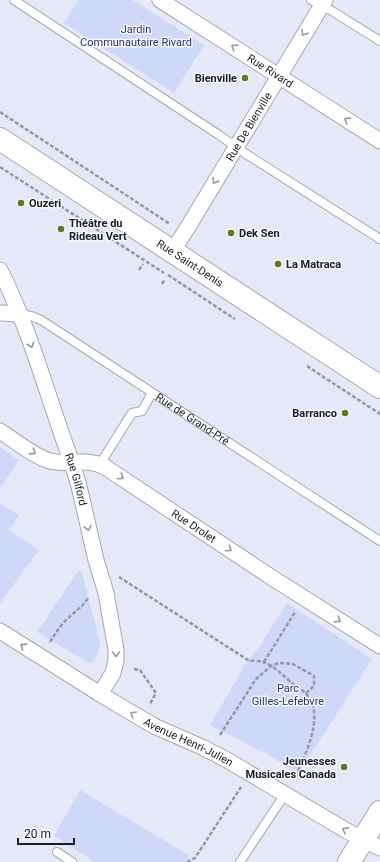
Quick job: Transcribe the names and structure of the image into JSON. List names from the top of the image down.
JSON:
{
  "streets": {
    "main road": ["Rue Saint-Denis"],
    "street": [
      "Rue Rivard",
      "Rue De Bienville",
      "Rue de Grand-Pré",
      "Rue Gilford",
      "Rue Drolet",
      "Avenue Henri-Julien"
    ]
  },
  "crossings": [
    ["Rue Rivard", "Rue De Bienville"],
    ["Rue De Bienville", "Rue Saint-Denis"],
    ["Rue de Grand-Pré", "Rue Gilford"],
    ["Rue Gilford", "Rue Drolet"],
    ["Rue Gilford", "Avenue Henri-Julien"]
  ],
  "one_way": [
    "Rue Rivard",
    "Rue De Bienville",
    "Rue Gilford",
    "Rue Drolet",
    "Avenue Henri-Julien"
  ],
  "parks": ["Jardin Communautaire Rivard", "Parc Gilles-Lefebvre"],
  "places": [
    "Bienville",
    "Ouzeri",
    "Théâtre du Rideau Vert",
    "Dek Sen",
    "La Matraca",
    "Barranco",
    "Jeunesses Musicales Canada"
  ],
  "scale_bar": "20 m"
}
